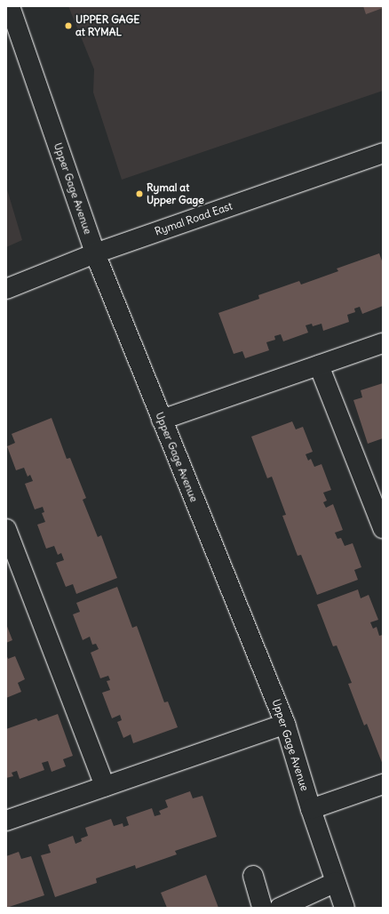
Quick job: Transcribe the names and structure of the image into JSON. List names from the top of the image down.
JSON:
{
  "streets": {
    "street": ["Upper Gage Avenue", "Rymal Road East"]
  },
  "crossings": [
    ["Upper Gage Avenue", "Rymal Road East"]
  ],
  "places": ["UPPER GAGE at RYMAL", "Rymal at Upper Gage"]
}
